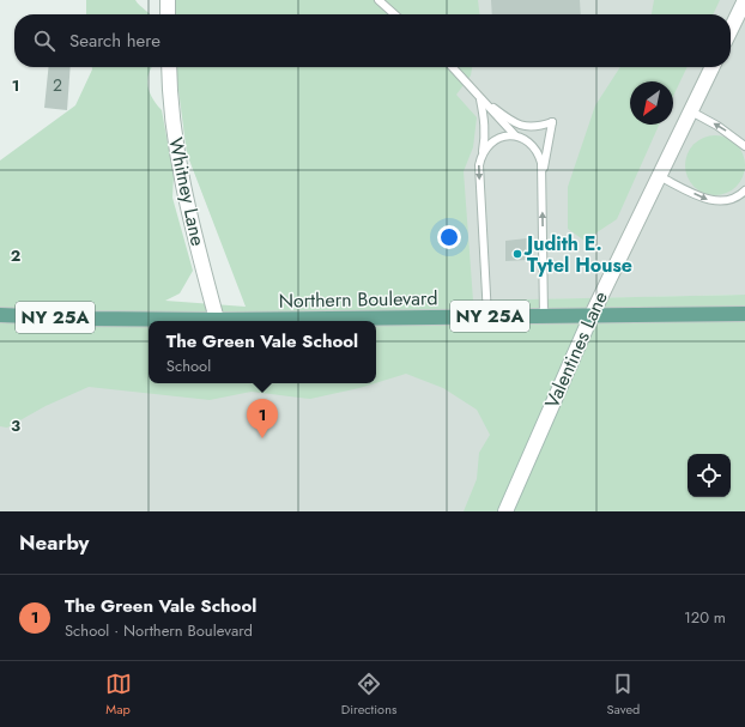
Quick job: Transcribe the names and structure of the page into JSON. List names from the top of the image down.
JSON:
{
  "streets": {
    "main road": ["Northern Boulevard", "NY 25A"],
    "street": ["Whitney Lane", "Valentines Lane"]
  },
  "crossings": [
    ["Whitney Lane", "Northern Boulevard"],
    ["Northern Boulevard", "Valentines Lane"]
  ],
  "places": ["Judith E. Tytel House"],
  "house_numbers": ["2"],
  "north": "bottom left",
  "page": {
    "search": "Search here",
    "popup": ["The Green Vale School", "School"],
    "pins": "1",
    "heading": "Nearby",
    "list": [
      {
        "mark": "1",
        "name": "The Green Vale School",
        "note": "School · Northern Boulevard",
        "value": "120 m"
      }
    ],
    "nav": ["Map", "Directions", "Saved"]
  },
  "grid": {
    "rows": ["1", "2", "3"]
  }
}
